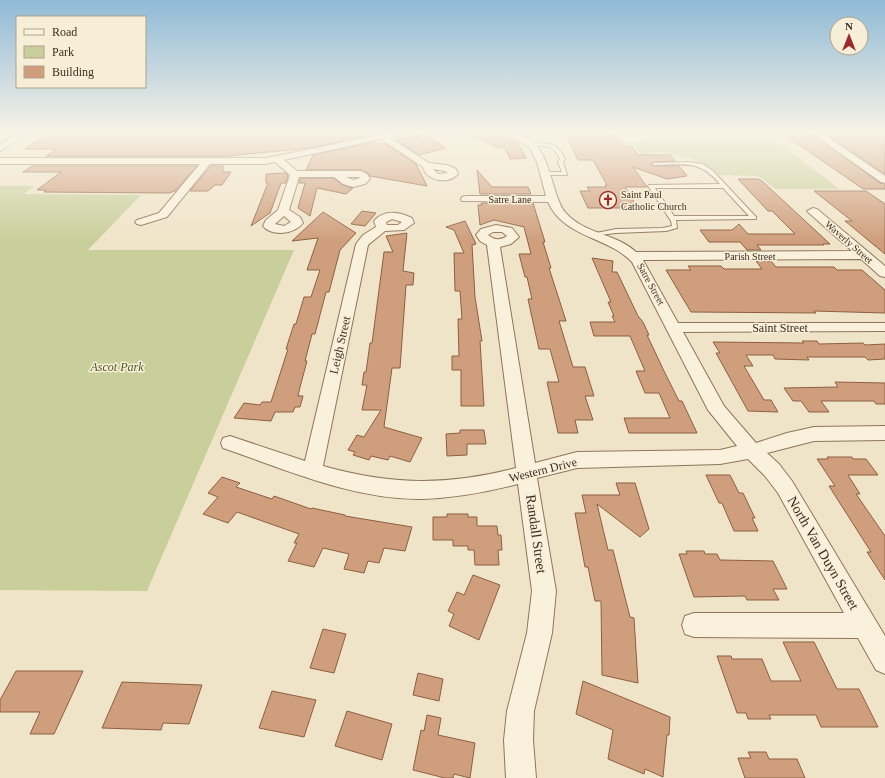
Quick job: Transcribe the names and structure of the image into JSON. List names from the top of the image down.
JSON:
{
  "streets": {
    "street": [
      "Satre Lane",
      "Waverly Street",
      "Parish Street",
      "Satre Street",
      "Saint Street",
      "Leigh Street",
      "Western Drive",
      "Randall Street",
      "North Van Duyn Street"
    ]
  },
  "crossings": [
    ["Satre Lane", "Satre Street"],
    ["Waverly Street", "Parish Street"],
    ["Parish Street", "Satre Street"],
    ["Satre Street", "Saint Street"],
    ["Satre Street", "Western Drive"],
    ["Satre Street", "North Van Duyn Street"],
    ["Leigh Street", "Western Drive"],
    ["Western Drive", "Randall Street"],
    ["Western Drive", "North Van Duyn Street"]
  ],
  "parks": ["Ascot Park"],
  "places": {
    "church": ["Saint Paul Catholic Church"]
  },
  "legend": ["Road", "Park", "Building"],
  "north": "top"
}
